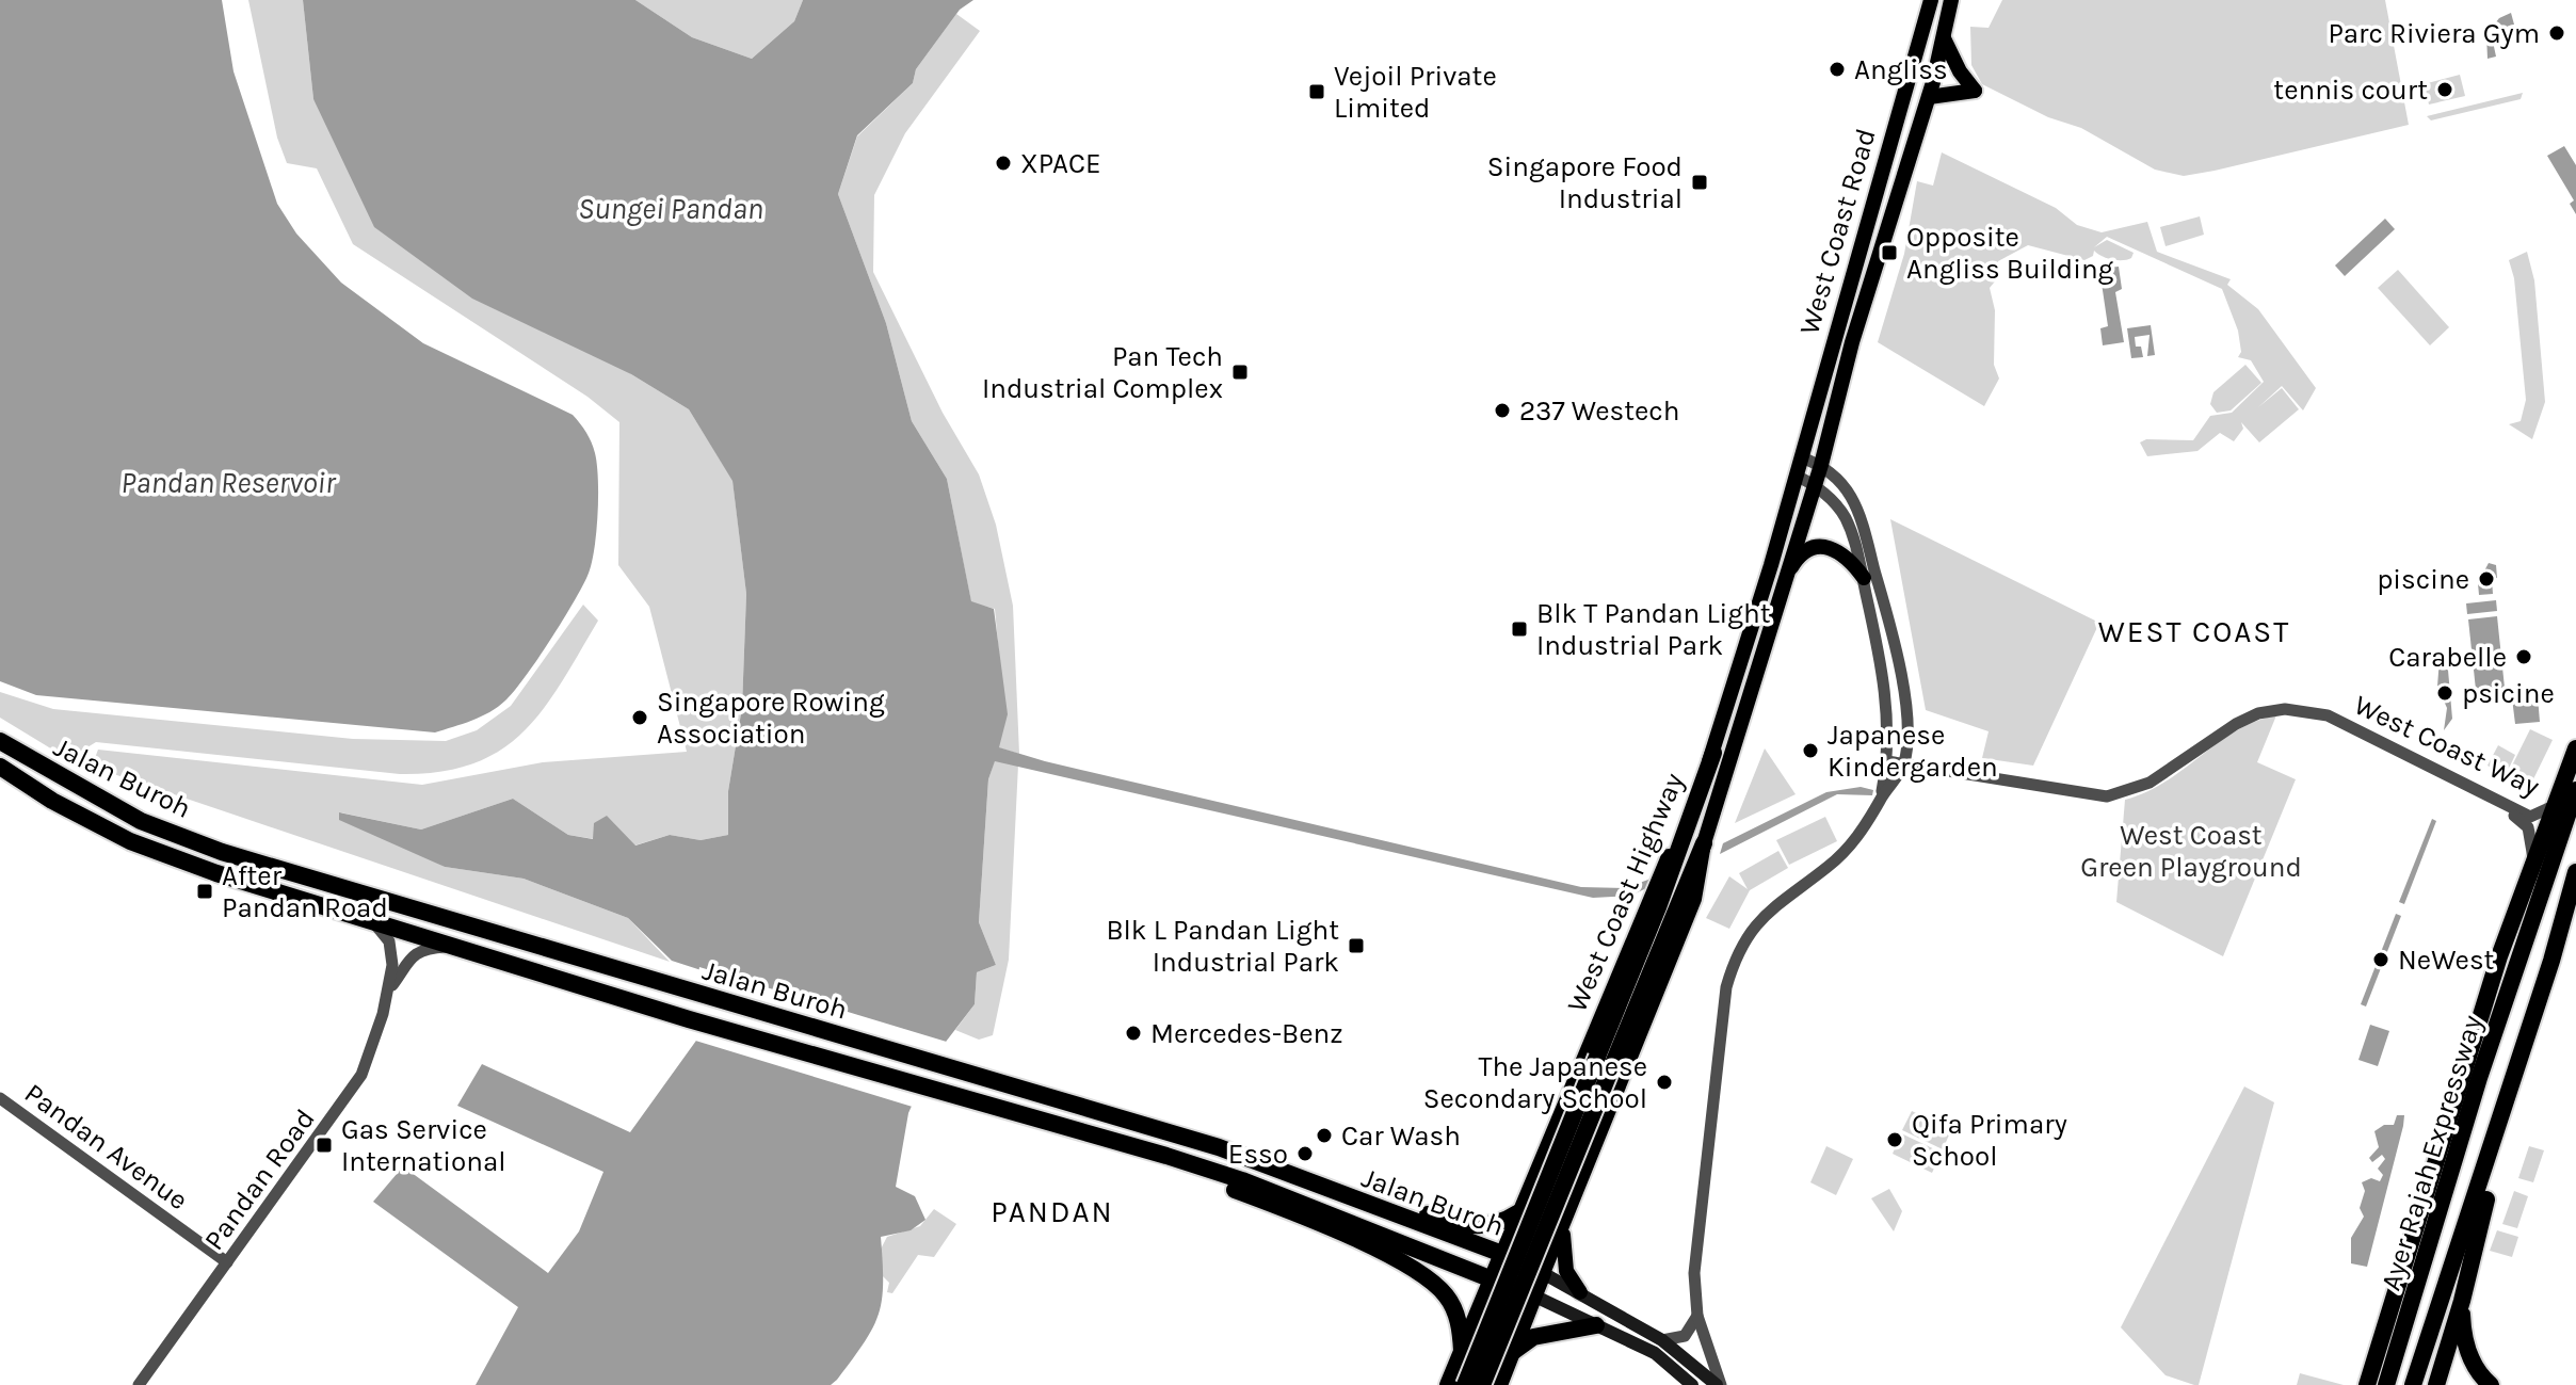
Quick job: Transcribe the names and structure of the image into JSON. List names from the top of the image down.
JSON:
{
  "streets": {
    "highway": ["Jalan Buroh", "West Coast Highway", "Ayer Rajah Expressway"],
    "main road": ["West Coast Road"],
    "street": ["West Coast Way", "Pandan Avenue", "Pandan Road"]
  },
  "crossings": [
    ["West Coast Road", "West Coast Highway"],
    ["Jalan Buroh", "West Coast Highway"],
    ["Jalan Buroh", "Pandan Road"],
    ["Pandan Avenue", "Pandan Road"]
  ],
  "districts": ["WEST COAST", "PANDAN"],
  "water": ["Sungei Pandan", "Pandan Reservoir"],
  "parks": ["West Coast Green Playground"],
  "places": {
    "other": [
      "Parc Riviera Gym",
      "Angliss",
      "tennis court",
      "XPACE",
      "237 Westech",
      "piscine",
      "Carabelle",
      "psicine",
      "Singapore Rowing Association",
      "Japanese Kindergarden",
      "NeWest",
      "Mercedes-Benz",
      "The Japanese Secondary School",
      "Car Wash",
      "Qifa Primary School",
      "Esso"
    ],
    "transit": [
      "Vejoil Private Limited",
      "Singapore Food Industrial",
      "Opposite Angliss Building",
      "Pan Tech Industrial Complex",
      "Blk T Pandan Light Industrial Park",
      "After Pandan Road",
      "Blk L Pandan Light Industrial Park",
      "Gas Service International"
    ]
  }
}
